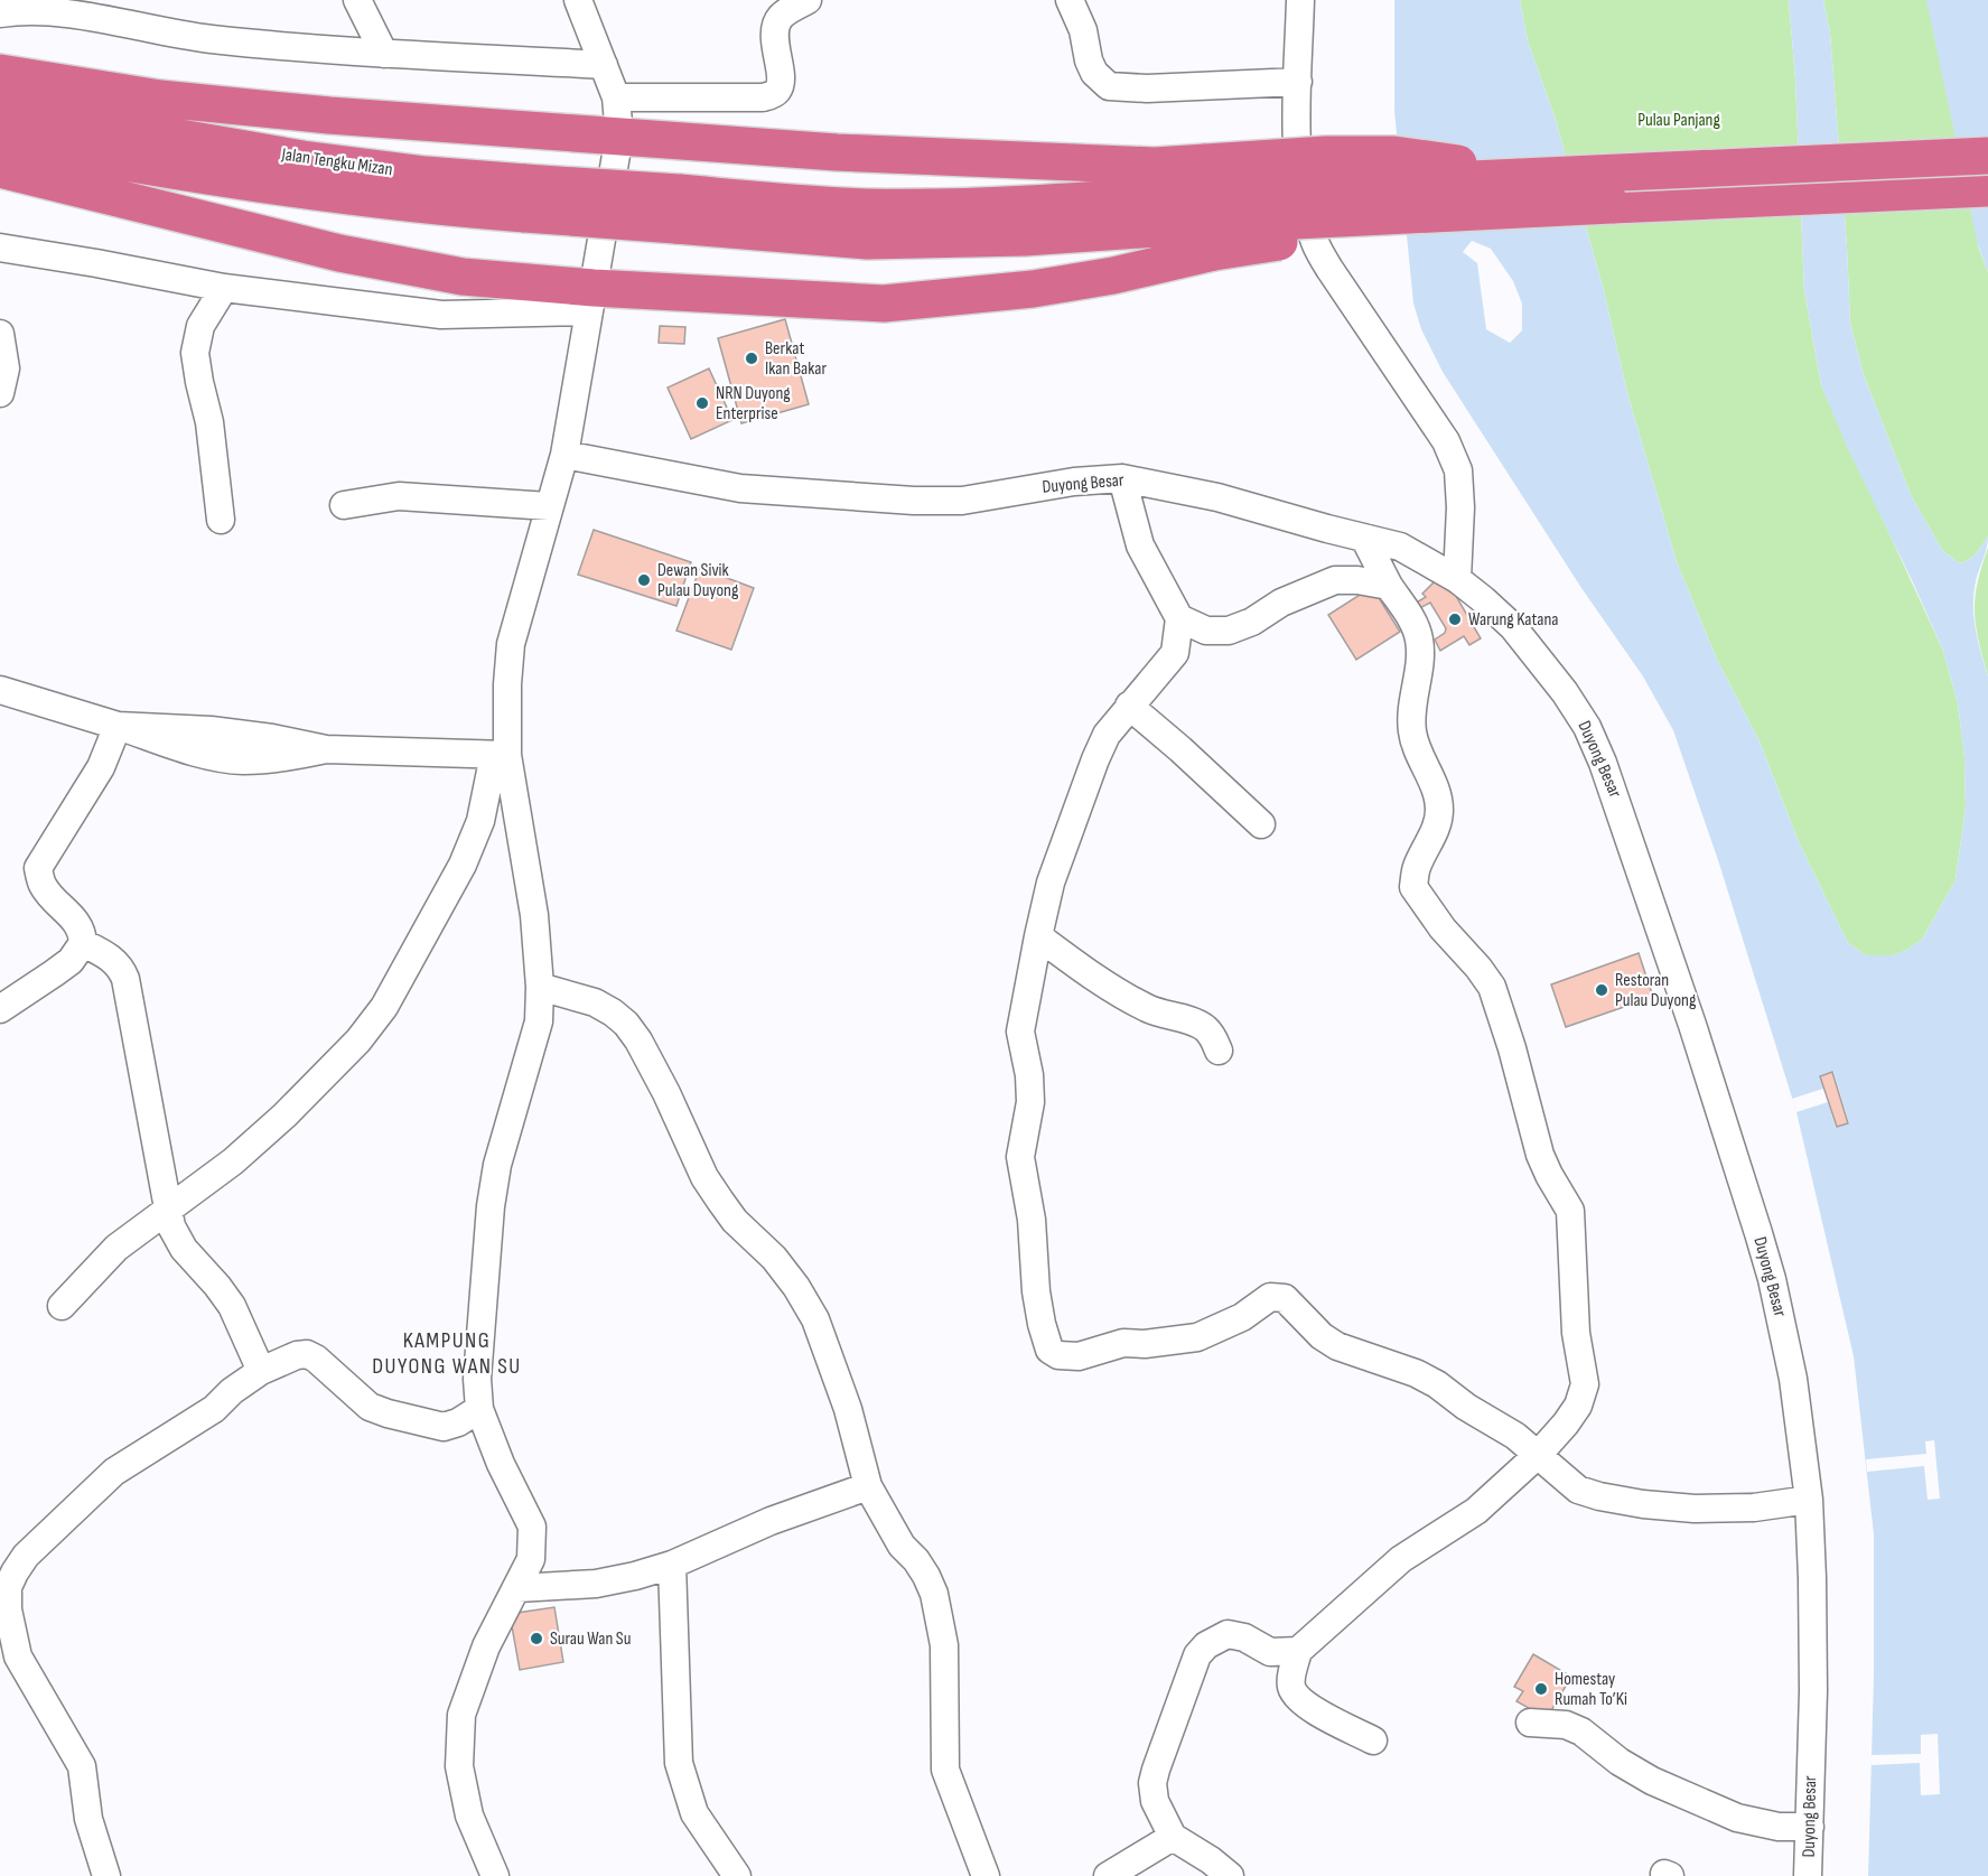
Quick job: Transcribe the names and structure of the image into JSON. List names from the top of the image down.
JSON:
{
  "streets": {
    "highway": ["Jalan Tengku Mizan"],
    "street": ["Duyong Besar"]
  },
  "districts": ["KAMPUNG DUYONG WAN SU"],
  "parks": ["Pulau Panjang"],
  "places": [
    "Berkat Ikan Bakar",
    "NRN Duyong Enterprise",
    "Dewan Sivik Pulau Duyong",
    "Warung Katana",
    "Restoran Pulau Duyong",
    "Surau Wan Su",
    "Homestay Rumah To’Ki"
  ]
}
